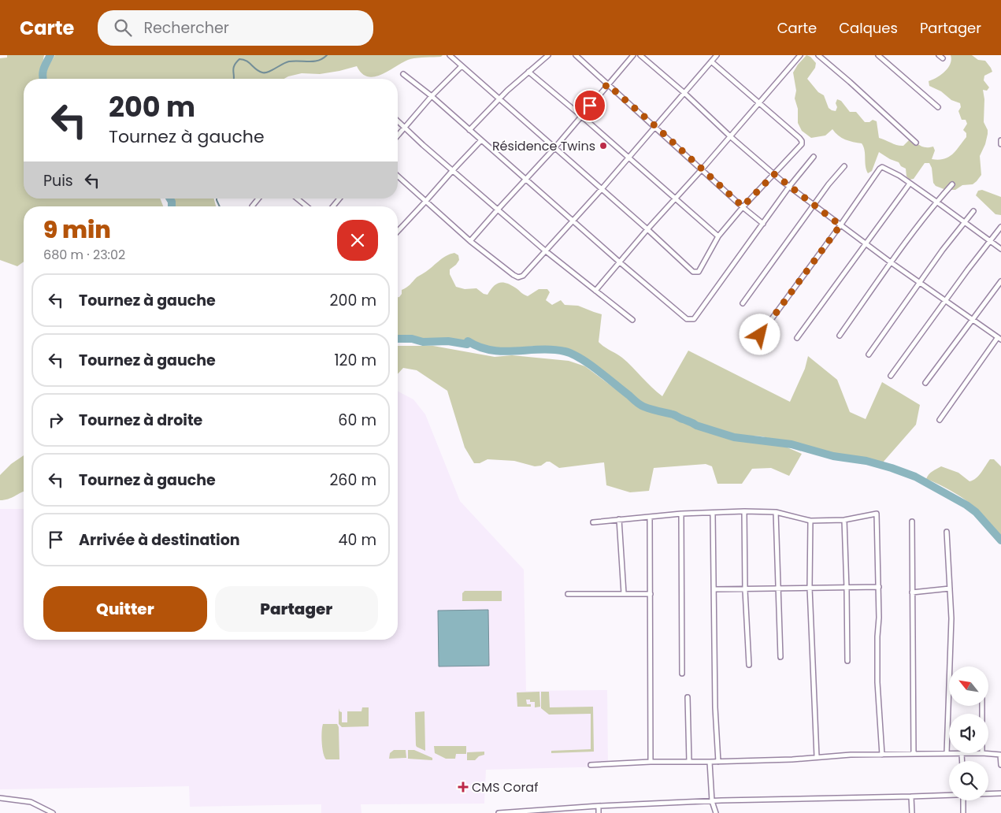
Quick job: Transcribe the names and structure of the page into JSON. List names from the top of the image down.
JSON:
{
  "places": {
    "other": ["Résidence Twins"],
    "health": ["CMS Coraf"]
  },
  "north": "top left",
  "page": {
    "header": "Carte",
    "search": "Rechercher",
    "nav": ["Carte", "Calques", "Partager"],
    "turn": ["200 m", "Tournez à gauche"],
    "then": "Puis",
    "heading": ["9 min", "680 m · 23:02"],
    "list": [
      {
        "name": "Tournez à gauche",
        "value": "200 m"
      },
      {
        "name": "Tournez à gauche",
        "value": "120 m"
      },
      {
        "name": "Tournez à droite",
        "value": "60 m"
      },
      {
        "name": "Tournez à gauche",
        "value": "260 m"
      },
      {
        "name": "Arrivée à destination",
        "value": "40 m"
      }
    ],
    "buttons": ["Quitter", "Partager"]
  }
}
